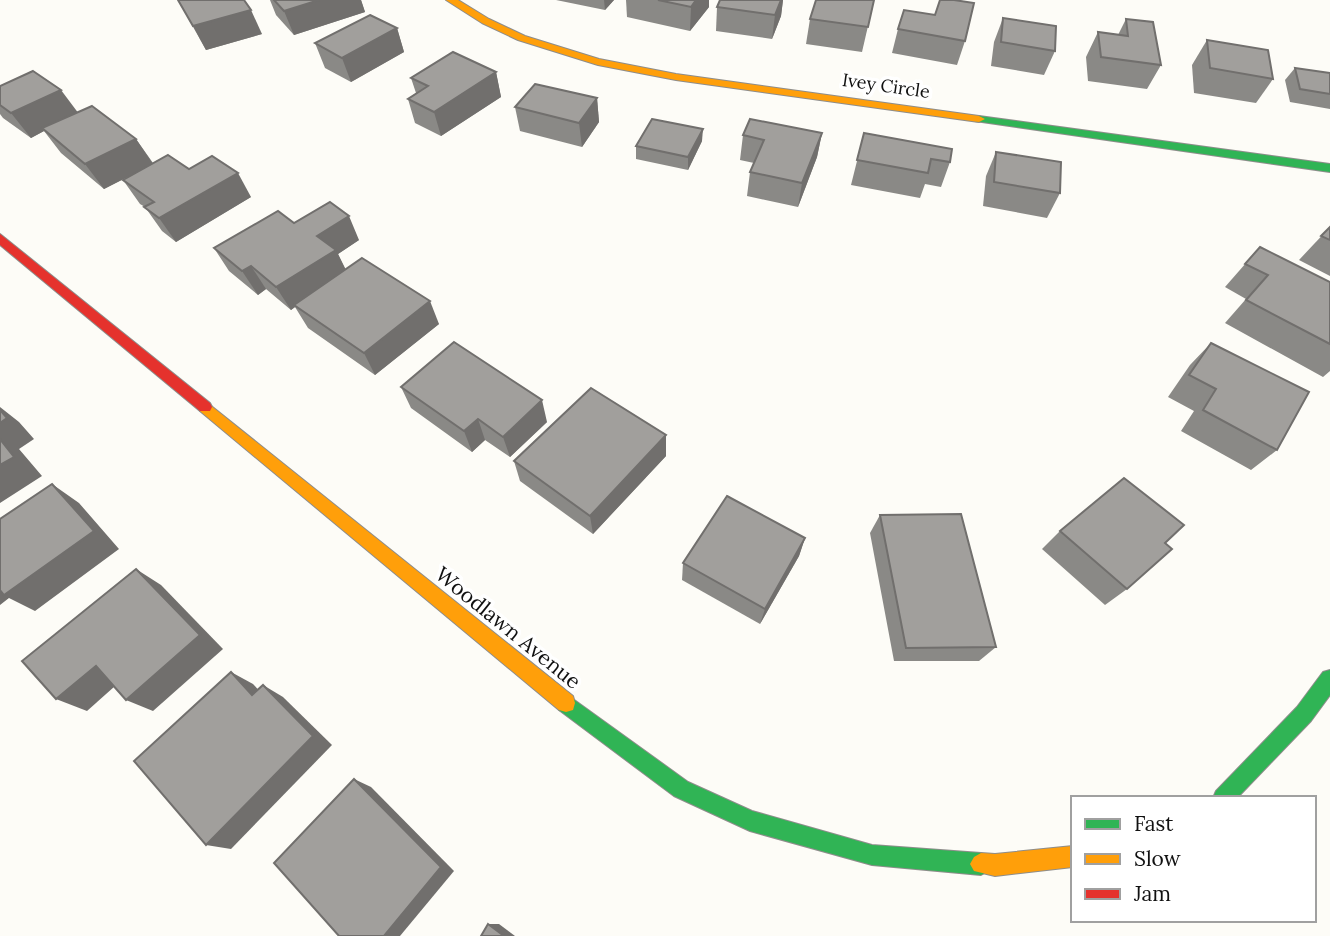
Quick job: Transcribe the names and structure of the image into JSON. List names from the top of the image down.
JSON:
{
  "streets": {
    "street": ["Ivey Circle", "Woodlawn Avenue"]
  },
  "legend": ["Fast", "Slow", "Jam"]
}
